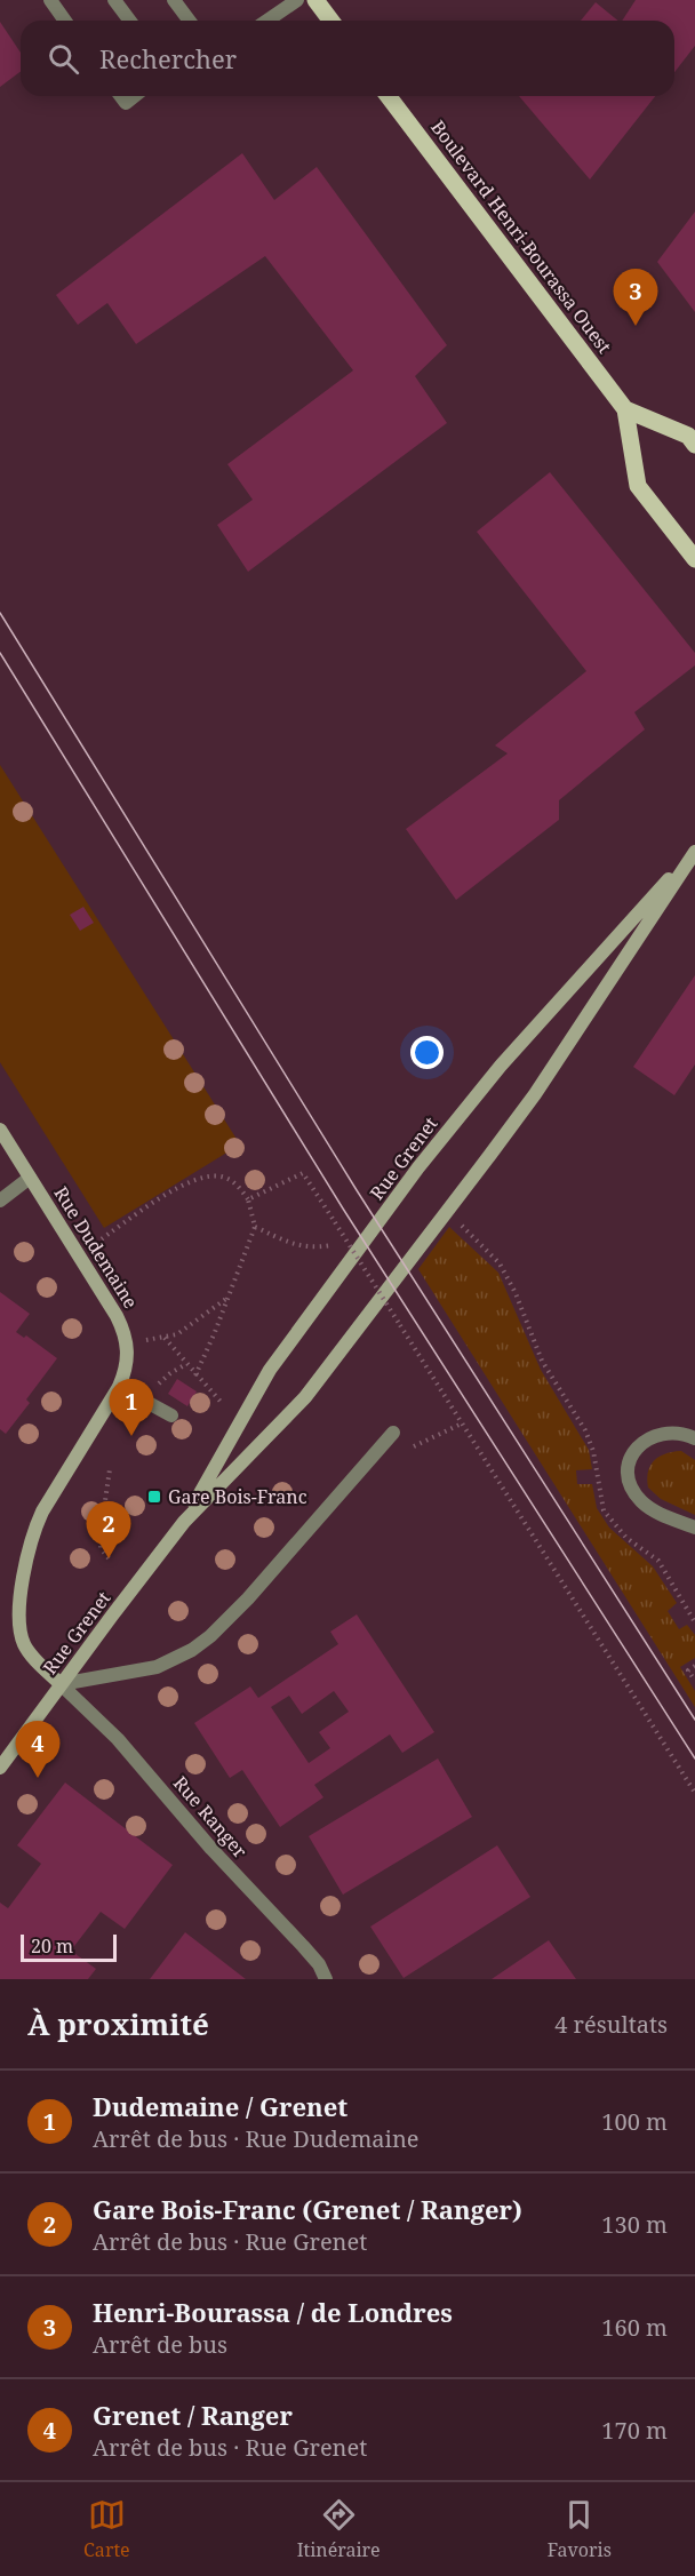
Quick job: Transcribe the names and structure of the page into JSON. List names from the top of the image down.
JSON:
{
  "streets": {
    "main road": ["Boulevard Henri-Bourassa Ouest"],
    "street": ["Rue Grenet", "Rue Dudemaine", "Rue Ranger"]
  },
  "crossings": [
    ["Rue Grenet", "Rue Dudemaine"],
    ["Rue Grenet", "Rue Ranger"],
    ["Rue Dudemaine", "Rue Ranger"]
  ],
  "places": {
    "transit": ["Gare Bois-Franc"]
  },
  "scale_bar": "20 m",
  "page": {
    "search": "Rechercher",
    "pins": [
      "3",
      "1",
      "2",
      "4"
    ],
    "scale": "20 m",
    "heading": ["À proximité", "4 résultats"],
    "list": [
      {
        "mark": "1",
        "name": "Dudemaine / Grenet",
        "note": "Arrêt de bus · Rue Dudemaine",
        "value": "100 m"
      },
      {
        "mark": "2",
        "name": "Gare Bois-Franc (Grenet / Ranger)",
        "note": "Arrêt de bus · Rue Grenet",
        "value": "130 m"
      },
      {
        "mark": "3",
        "name": "Henri-Bourassa / de Londres",
        "note": "Arrêt de bus",
        "value": "160 m"
      },
      {
        "mark": "4",
        "name": "Grenet / Ranger",
        "note": "Arrêt de bus · Rue Grenet",
        "value": "170 m"
      }
    ],
    "nav": ["Carte", "Itinéraire", "Favoris"]
  }
}
